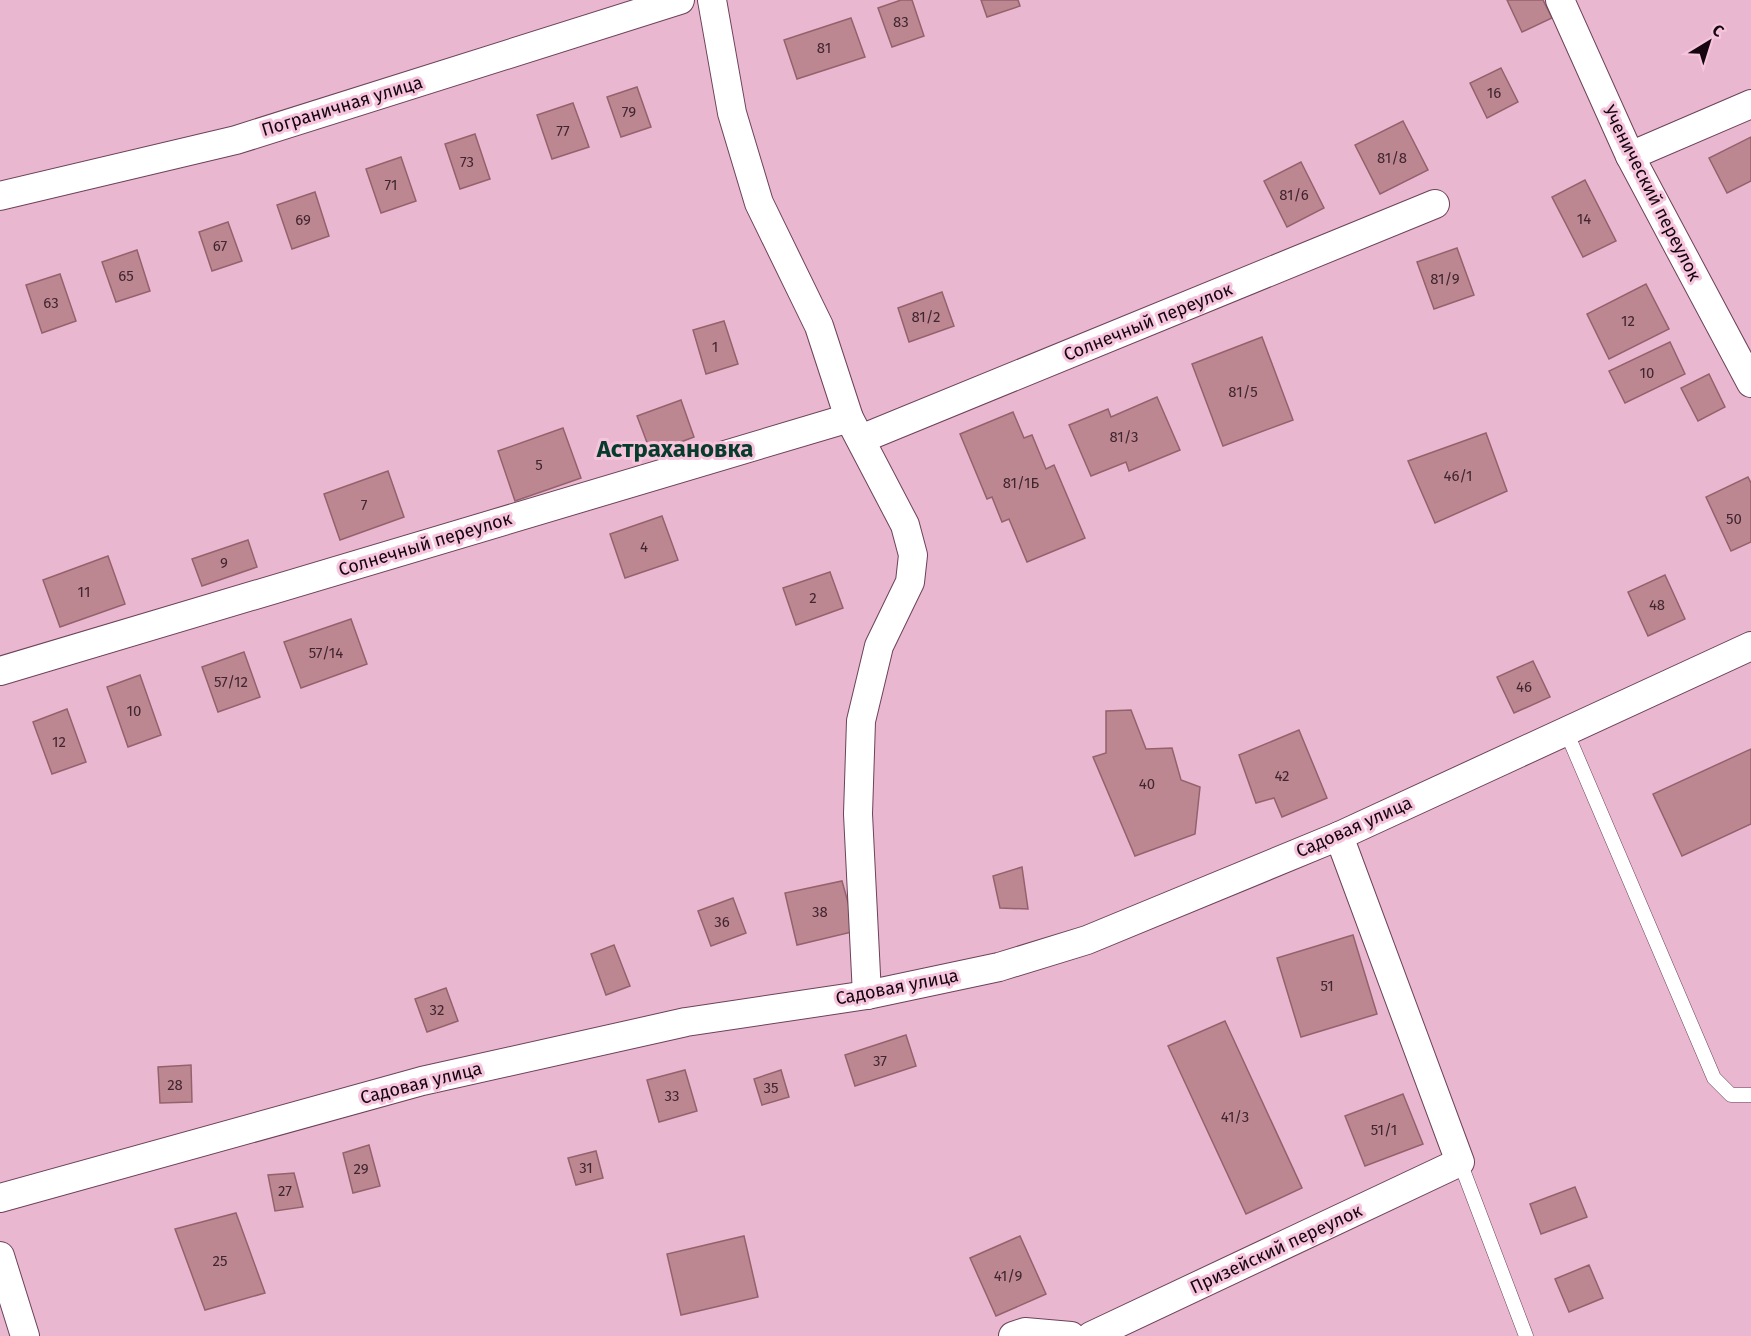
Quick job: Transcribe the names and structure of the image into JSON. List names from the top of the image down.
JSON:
{
  "streets": {
    "street": [
      "Пограничная улица",
      "Ученический переулок",
      "Солнечный переулок",
      "Садовая улица",
      "Призейский переулок"
    ]
  },
  "districts": ["Астрахановка"],
  "house_numbers": [
    "83",
    "81",
    "16",
    "79",
    "77",
    "81/8",
    "73",
    "71",
    "81/6",
    "14",
    "69",
    "67",
    "65",
    "81/9",
    "63",
    "81/2",
    "12",
    "1",
    "10",
    "81/5",
    "81/3",
    "5",
    "46/1",
    "81/1Б",
    "7",
    "50",
    "4",
    "9",
    "11",
    "2",
    "48",
    "57/14",
    "57/12",
    "46",
    "10",
    "12",
    "42",
    "40",
    "38",
    "36",
    "51",
    "32",
    "37",
    "28",
    "35",
    "33",
    "41/3",
    "51/1",
    "31",
    "29",
    "27",
    "25",
    "41/9"
  ],
  "north": "top right"
}
